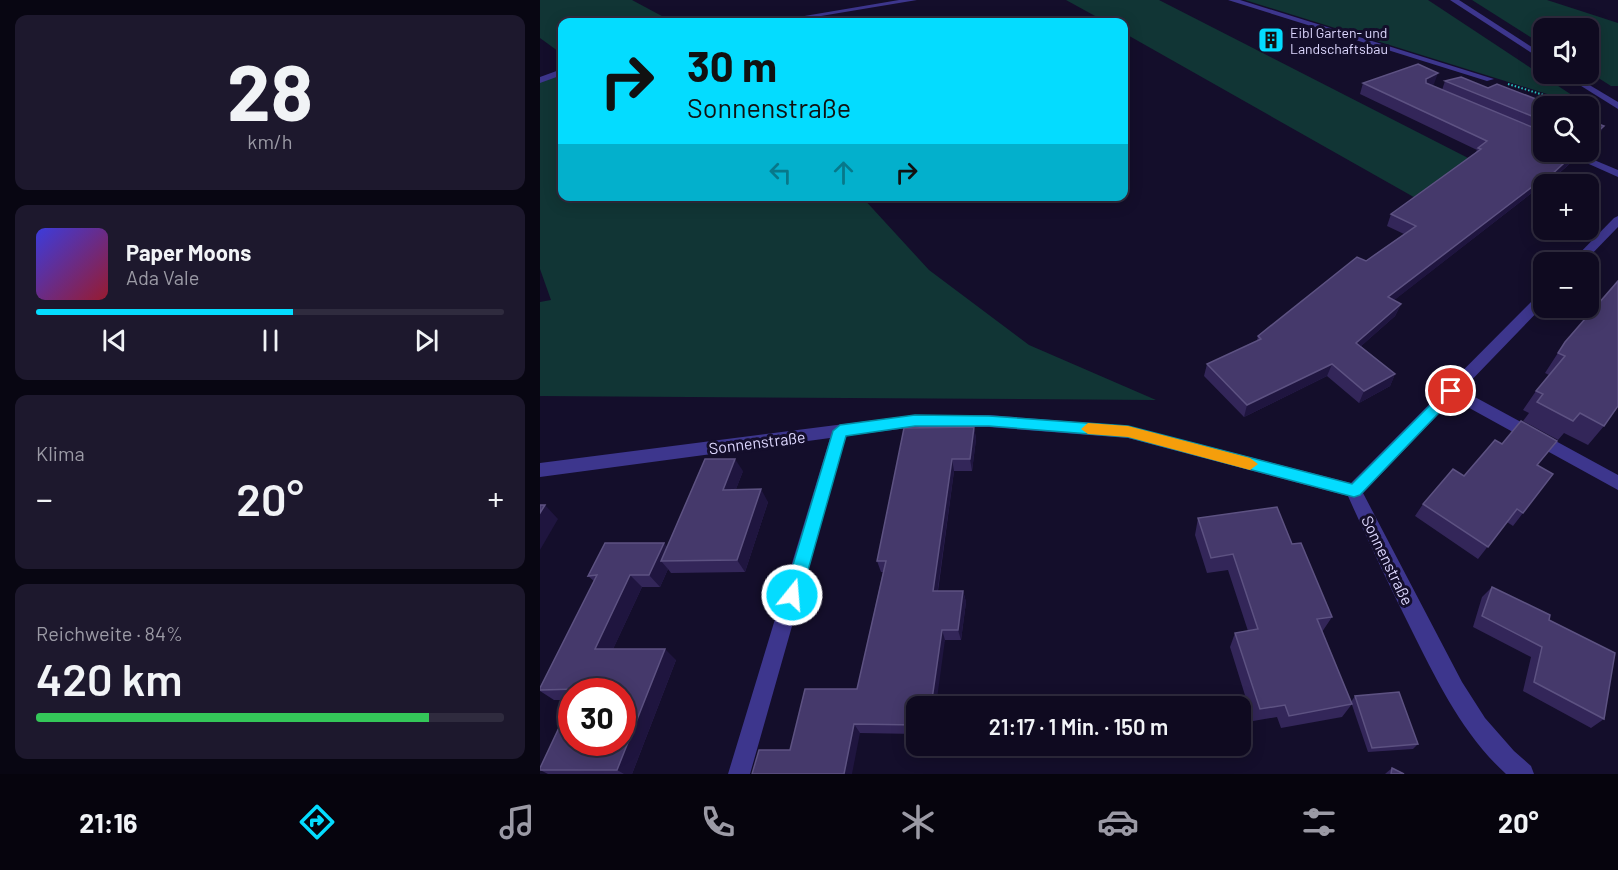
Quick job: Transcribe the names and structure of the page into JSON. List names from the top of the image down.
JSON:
{
  "streets": {
    "street": ["Sonnenstraße"]
  },
  "places": {
    "building": ["Eibl Garten- und Landschaftsbau"]
  },
  "page": {
    "tile": [
      ["28", "km/h"],
      "Klima",
      ["Reichweite · 84%", "420 km"]
    ],
    "map_buttons": ["+", "−"],
    "turn": ["30 m", "Sonnenstraße"],
    "song": ["Paper Moons", "Ada Vale"],
    "heat": ["−", "20°", "+"],
    "limit": "30",
    "trip": "21:17 · 1 Min. · 150 m",
    "tabs": ["21:16", "20°"]
  }
}
